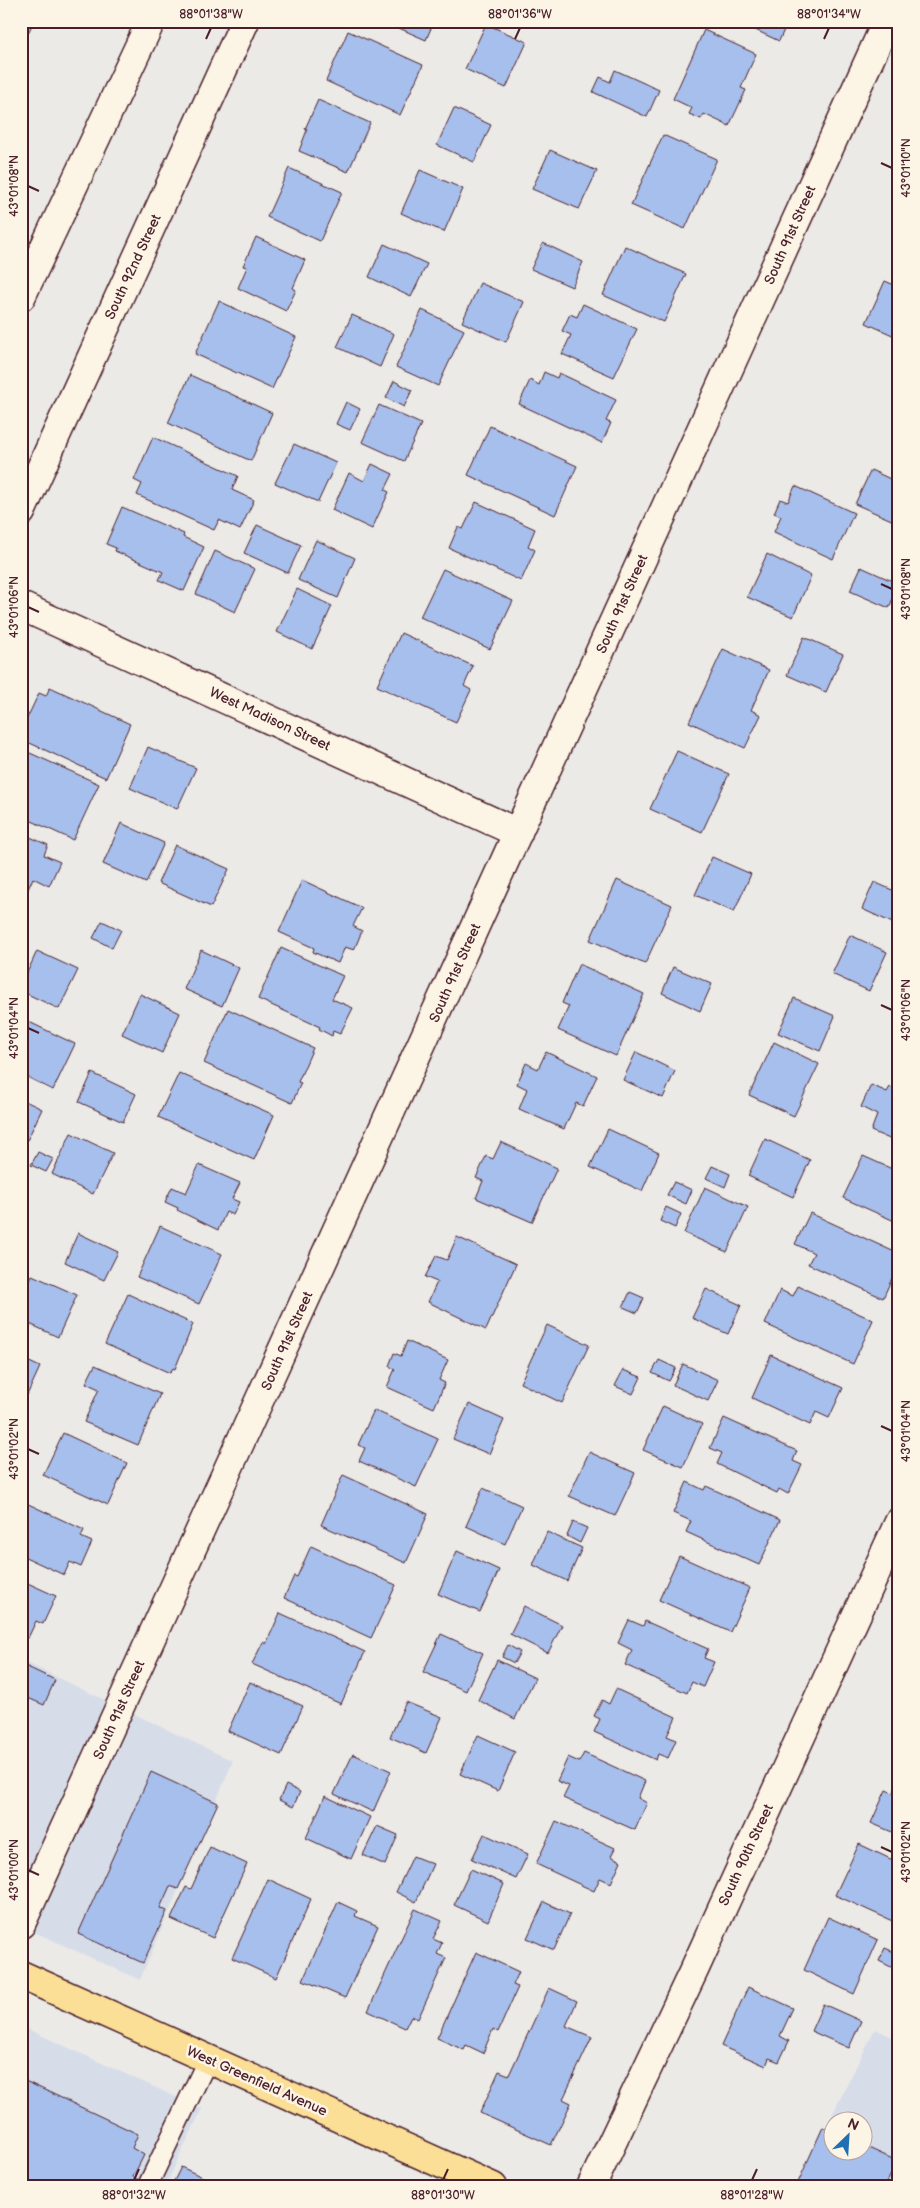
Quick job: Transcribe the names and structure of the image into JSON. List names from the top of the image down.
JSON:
{
  "streets": {
    "main road": ["West Greenfield Avenue"],
    "street": [
      "South 91st Street",
      "South 92nd Street",
      "West Madison Street",
      "South 90th Street"
    ]
  },
  "crossings": [
    ["South 91st Street", "West Madison Street"]
  ],
  "north": "top right",
  "coordinates": [
    "88°01'38\"W",
    "88°01'36\"W",
    "88°01'34\"W",
    "43°01'10\"N",
    "43°01'08\"N",
    "43°01'06\"N",
    "43°01'04\"N",
    "43°01'02\"N",
    "43°01'00\"N",
    "88°01'32\"W",
    "88°01'30\"W",
    "88°01'28\"W"
  ]
}
